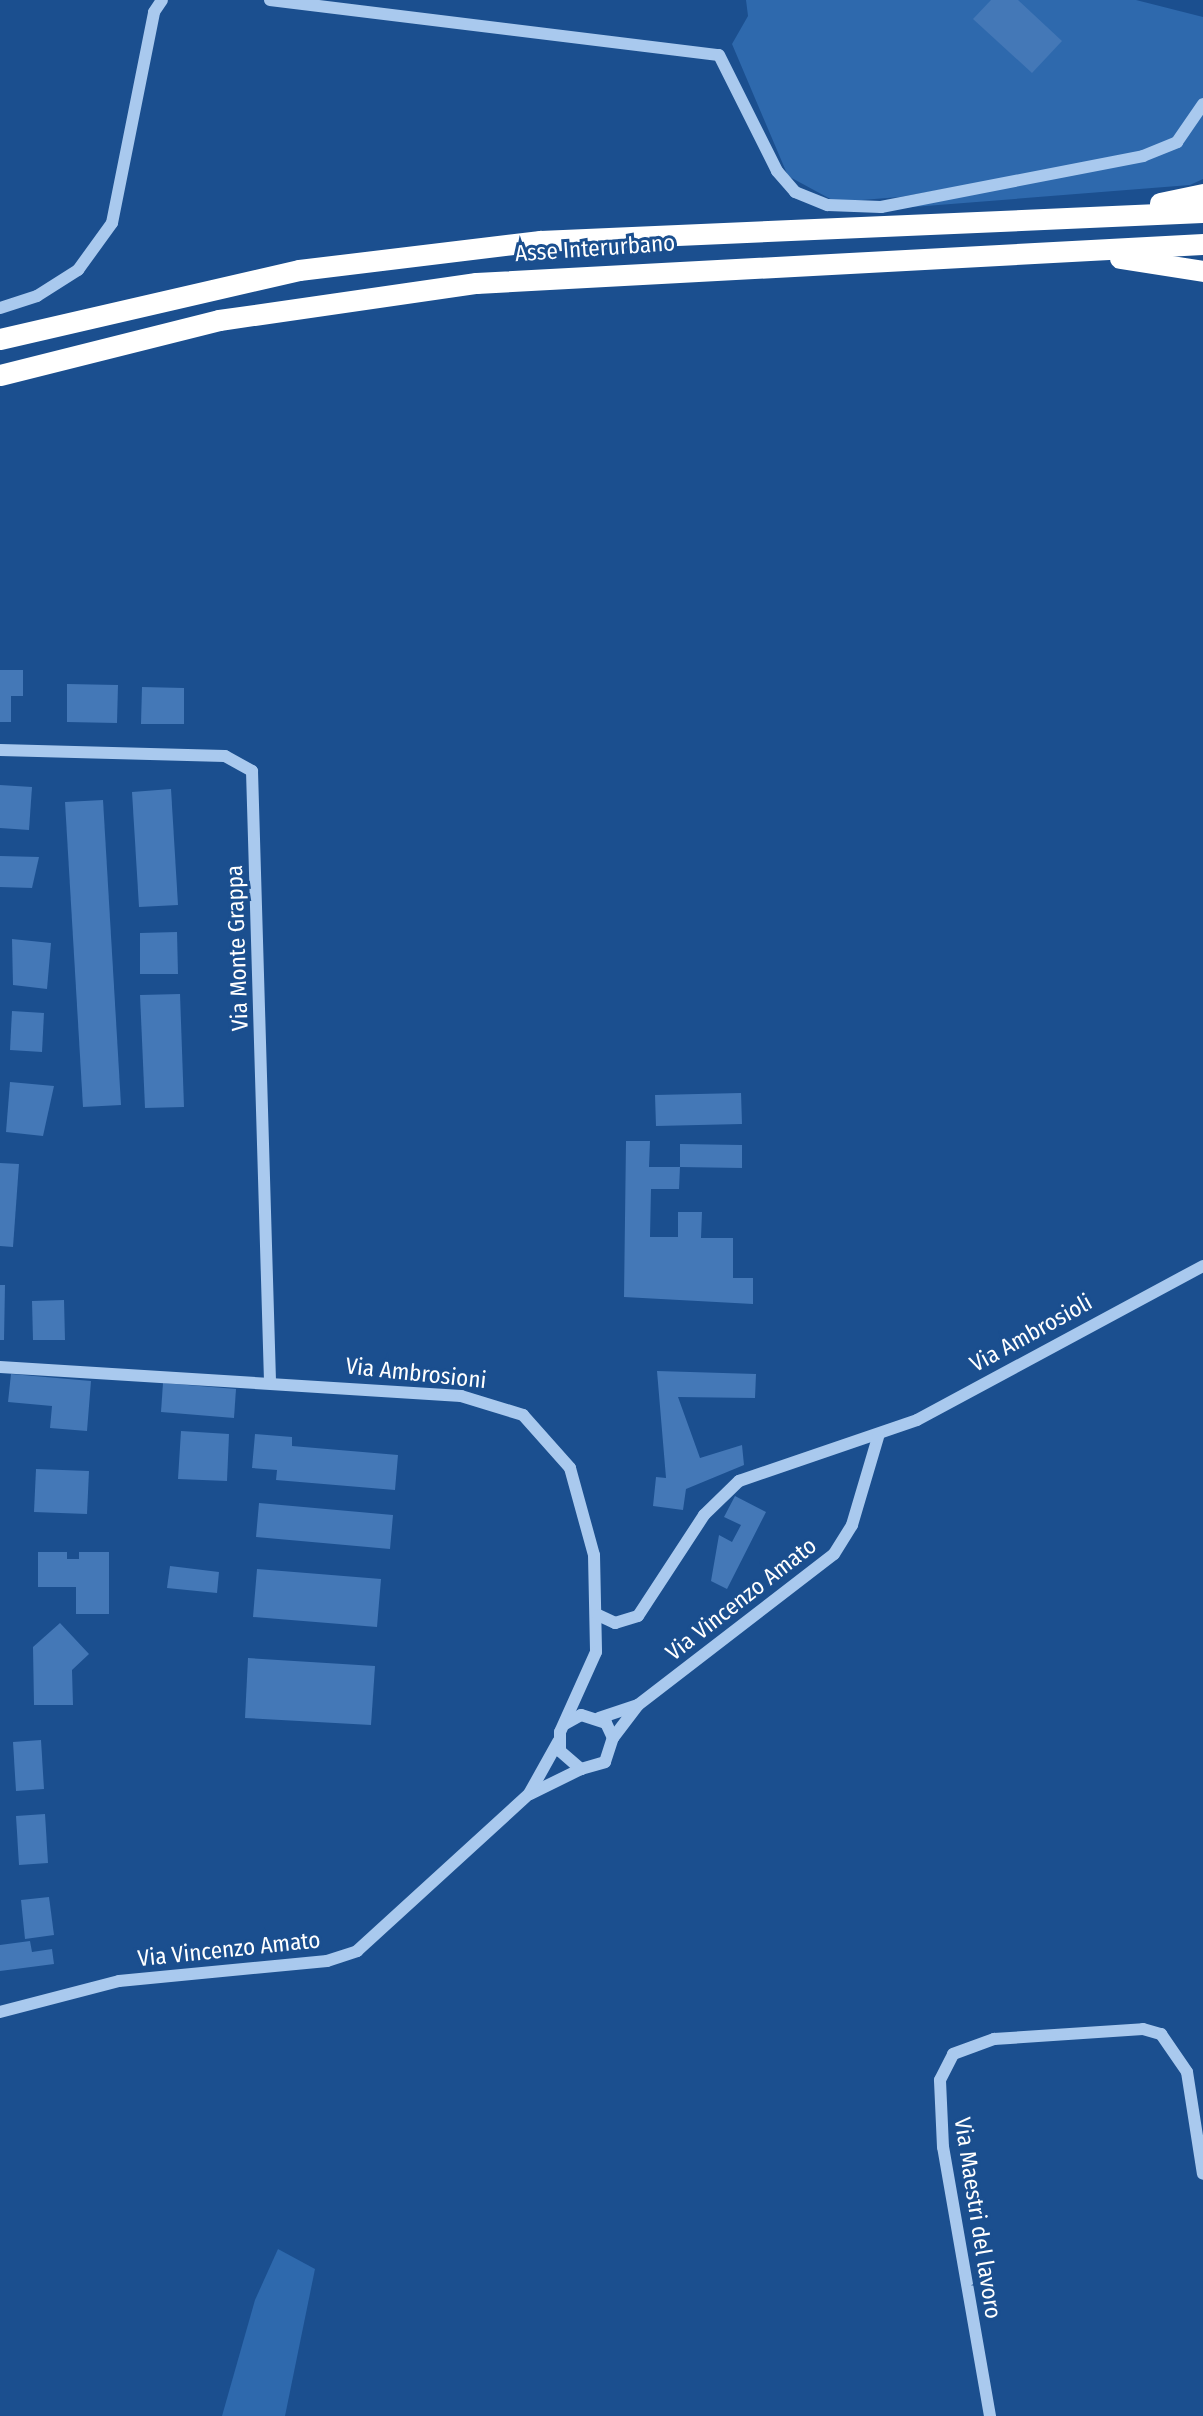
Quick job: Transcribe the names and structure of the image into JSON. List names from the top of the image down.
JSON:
{
  "streets": {
    "highway": ["Asse Interurbano"],
    "street": [
      "Via Monte Grappa",
      "Via Ambrosioli",
      "Via Ambrosioni",
      "Via Vincenzo Amato",
      "Via Maestri del lavoro"
    ]
  },
  "crossings": [
    ["Via Monte Grappa", "Via Ambrosioni"],
    ["Via Ambrosioli", "Via Ambrosioni"],
    ["Via Ambrosioli", "Via Vincenzo Amato"],
    ["Via Ambrosioni", "Via Vincenzo Amato"]
  ]
}
